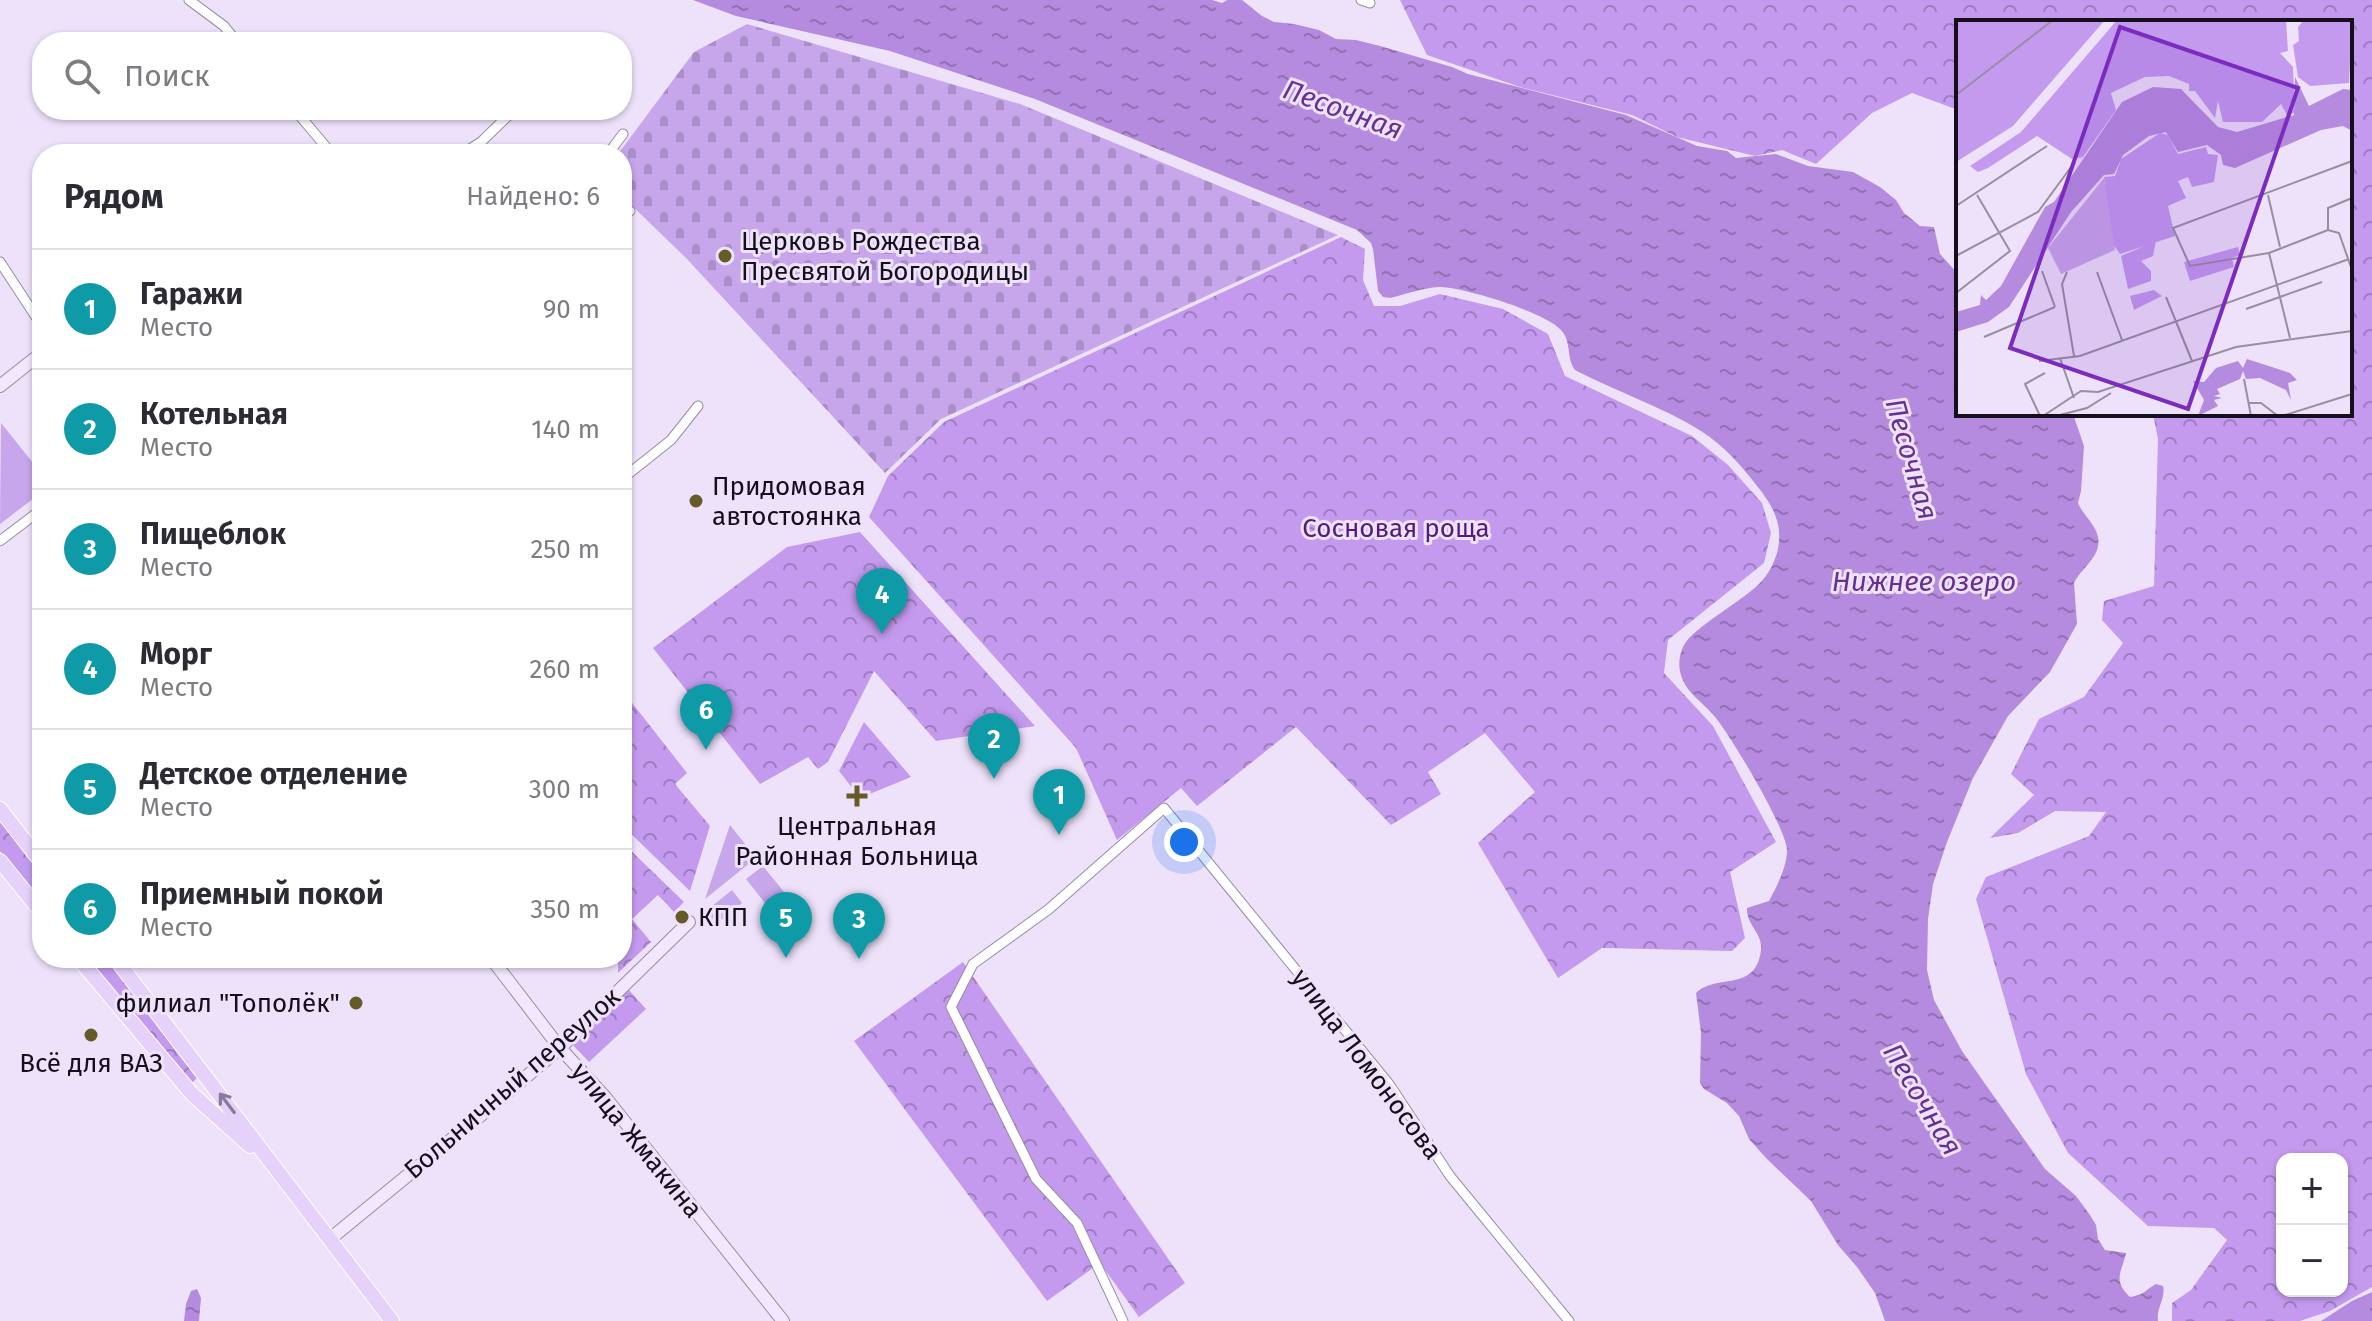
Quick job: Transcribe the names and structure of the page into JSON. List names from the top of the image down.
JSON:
{
  "streets": {
    "street": ["улица Ломоносова", "Больничный переулок", "улица Жмакина"]
  },
  "crossings": [
    ["Больничный переулок", "улица Жмакина"]
  ],
  "water": ["Песочная", "Нижнее озеро"],
  "parks": ["Сосновая роща"],
  "places": {
    "other": [
      "Церковь Рождества Пресвятой Богородицы",
      "Придомовая автостоянка",
      "КПП",
      "филиал \"Тополёк\"",
      "Всё для ВАЗ"
    ],
    "health": ["Центральная Районная Больница"]
  },
  "page": {
    "search": "Поиск",
    "heading": ["Рядом", "Найдено: 6"],
    "list": [
      {
        "mark": "1",
        "name": "Гаражи",
        "note": "Место",
        "value": "90 m"
      },
      {
        "mark": "2",
        "name": "Котельная",
        "note": "Место",
        "value": "140 m"
      },
      {
        "mark": "3",
        "name": "Пищеблок",
        "note": "Место",
        "value": "250 m"
      },
      {
        "mark": "4",
        "name": "Морг",
        "note": "Место",
        "value": "260 m"
      },
      {
        "mark": "5",
        "name": "Детское отделение",
        "note": "Место",
        "value": "300 m"
      },
      {
        "mark": "6",
        "name": "Приемный покой",
        "note": "Место",
        "value": "350 m"
      }
    ],
    "pins": [
      "4",
      "6",
      "2",
      "1",
      "5",
      "3"
    ],
    "map_buttons": ["+", "−"]
  }
}
